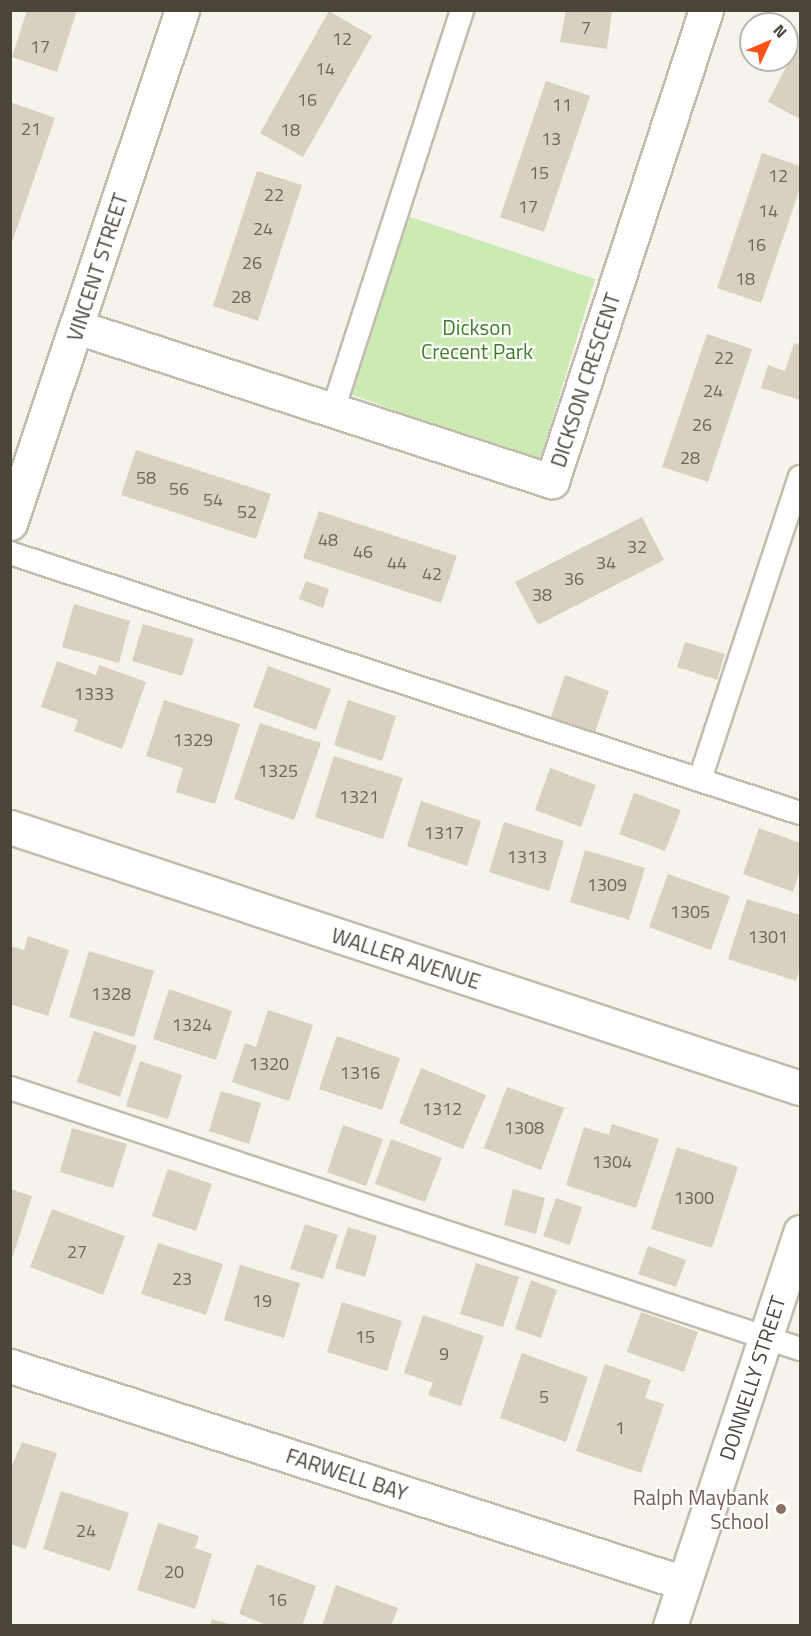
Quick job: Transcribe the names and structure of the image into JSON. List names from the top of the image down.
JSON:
{
  "streets": {
    "street": [
      "VINCENT STREET",
      "DICKSON CRESCENT",
      "WALLER AVENUE",
      "DONNELLY STREET",
      "FARWELL BAY"
    ]
  },
  "crossings": [
    ["VINCENT STREET", "DICKSON CRESCENT"],
    ["DONNELLY STREET", "FARWELL BAY"]
  ],
  "parks": ["Dickson Crecent Park"],
  "places": ["Ralph Maybank School"],
  "house_numbers": [
    "7",
    "12",
    "17",
    "14",
    "16",
    "11",
    "21",
    "18",
    "13",
    "15",
    "12",
    "22",
    "17",
    "14",
    "24",
    "16",
    "26",
    "18",
    "28",
    "22",
    "24",
    "26",
    "28",
    "58",
    "56",
    "54",
    "52",
    "48",
    "32",
    "46",
    "44",
    "34",
    "42",
    "36",
    "38",
    "1333",
    "1329",
    "1325",
    "1321",
    "1317",
    "1313",
    "1309",
    "1305",
    "1301",
    "1328",
    "1324",
    "1320",
    "1316",
    "1312",
    "1308",
    "1304",
    "1300",
    "27",
    "23",
    "19",
    "15",
    "9",
    "5",
    "1",
    "24",
    "20",
    "16"
  ],
  "north": "top right"
}
